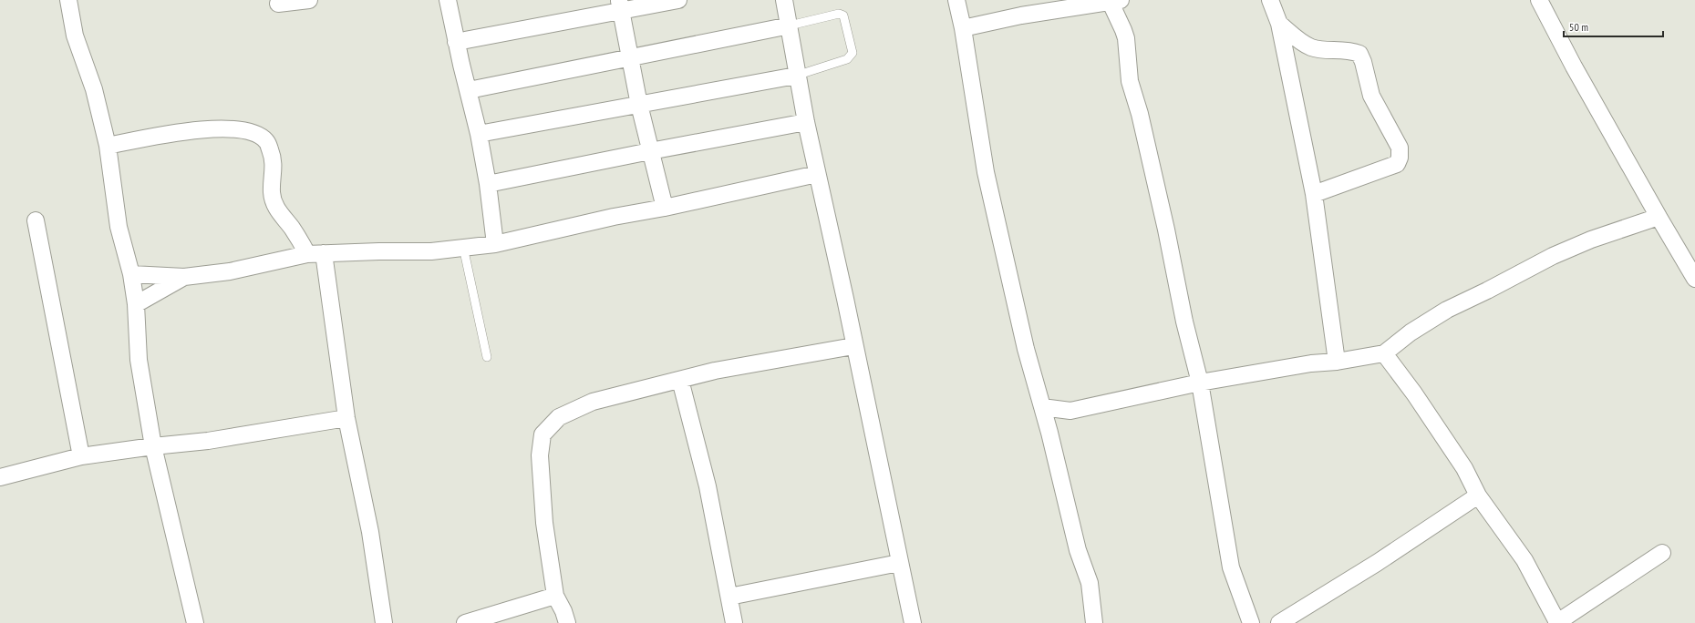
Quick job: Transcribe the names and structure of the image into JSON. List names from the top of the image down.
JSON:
{
  "scale_bar": "50 m"
}
